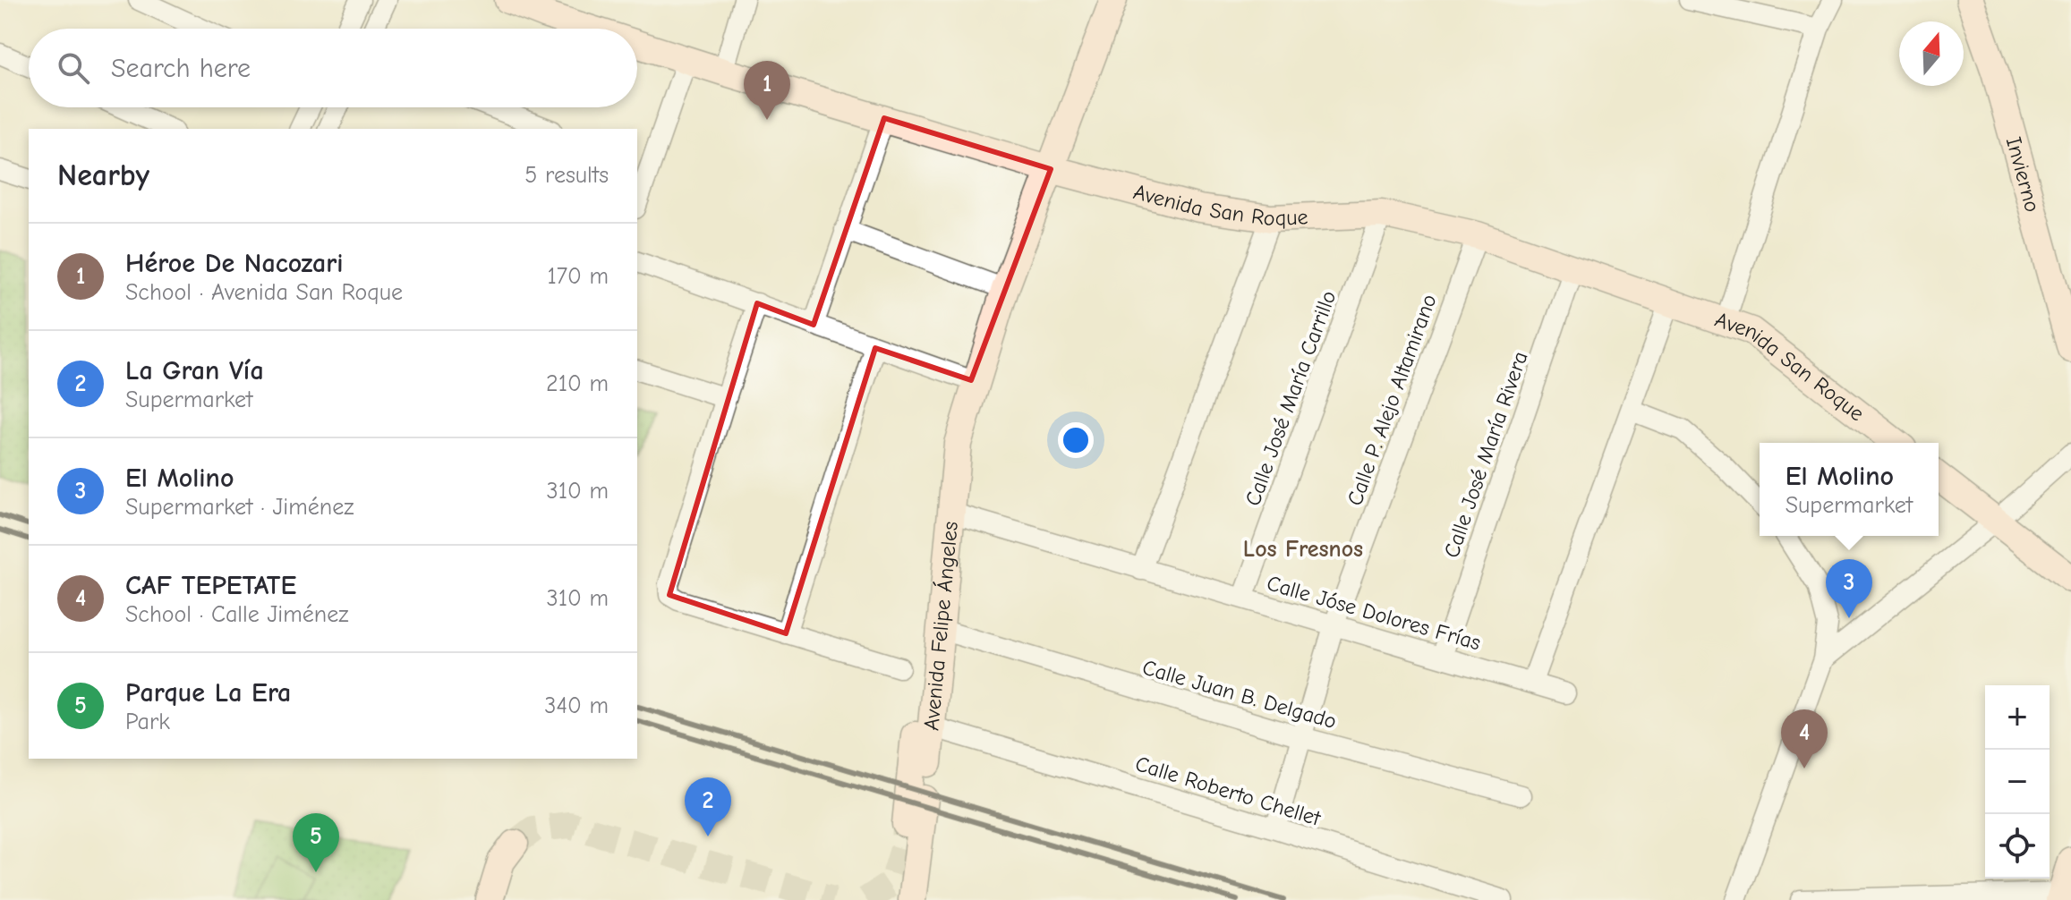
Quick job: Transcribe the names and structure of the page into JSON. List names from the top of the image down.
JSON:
{
  "streets": {
    "street": [
      "Invierno",
      "Avenida San Roque",
      "Calle José María Carrillo",
      "Calle P. Alejo Altamirano",
      "Calle José María Rivera",
      "Calle Jóse Dolores Frías",
      "Avenida Felipe Ángeles",
      "Calle Juan B. Delgado",
      "Calle Roberto Chellet"
    ]
  },
  "crossings": [
    ["Avenida San Roque", "Calle José María Carrillo"],
    ["Avenida San Roque", "Calle P. Alejo Altamirano"],
    ["Avenida San Roque", "Calle José María Rivera"],
    ["Avenida San Roque", "Avenida Felipe Ángeles"],
    ["Calle José María Carrillo", "Calle Jóse Dolores Frías"],
    ["Calle P. Alejo Altamirano", "Calle Jóse Dolores Frías"],
    ["Calle P. Alejo Altamirano", "Calle Juan B. Delgado"],
    ["Calle P. Alejo Altamirano", "Calle Roberto Chellet"],
    ["Calle José María Rivera", "Calle Jóse Dolores Frías"]
  ],
  "districts": ["Los Fresnos"],
  "north": "top",
  "page": {
    "search": "Search here",
    "pins": [
      "1",
      "3",
      "4",
      "2",
      "5"
    ],
    "heading": ["Nearby", "5 results"],
    "list": [
      {
        "mark": "1",
        "name": "Héroe De Nacozari",
        "note": "School · Avenida San Roque",
        "value": "170 m"
      },
      {
        "mark": "2",
        "name": "La Gran Vía",
        "note": "Supermarket",
        "value": "210 m"
      },
      {
        "mark": "3",
        "name": "El Molino",
        "note": "Supermarket · Jiménez",
        "value": "310 m"
      },
      {
        "mark": "4",
        "name": "CAF TEPETATE",
        "note": "School · Calle Jiménez",
        "value": "310 m"
      },
      {
        "mark": "5",
        "name": "Parque La Era",
        "note": "Park",
        "value": "340 m"
      }
    ],
    "popup": ["El Molino", "Supermarket"],
    "map_buttons": ["+", "−"]
  }
}
